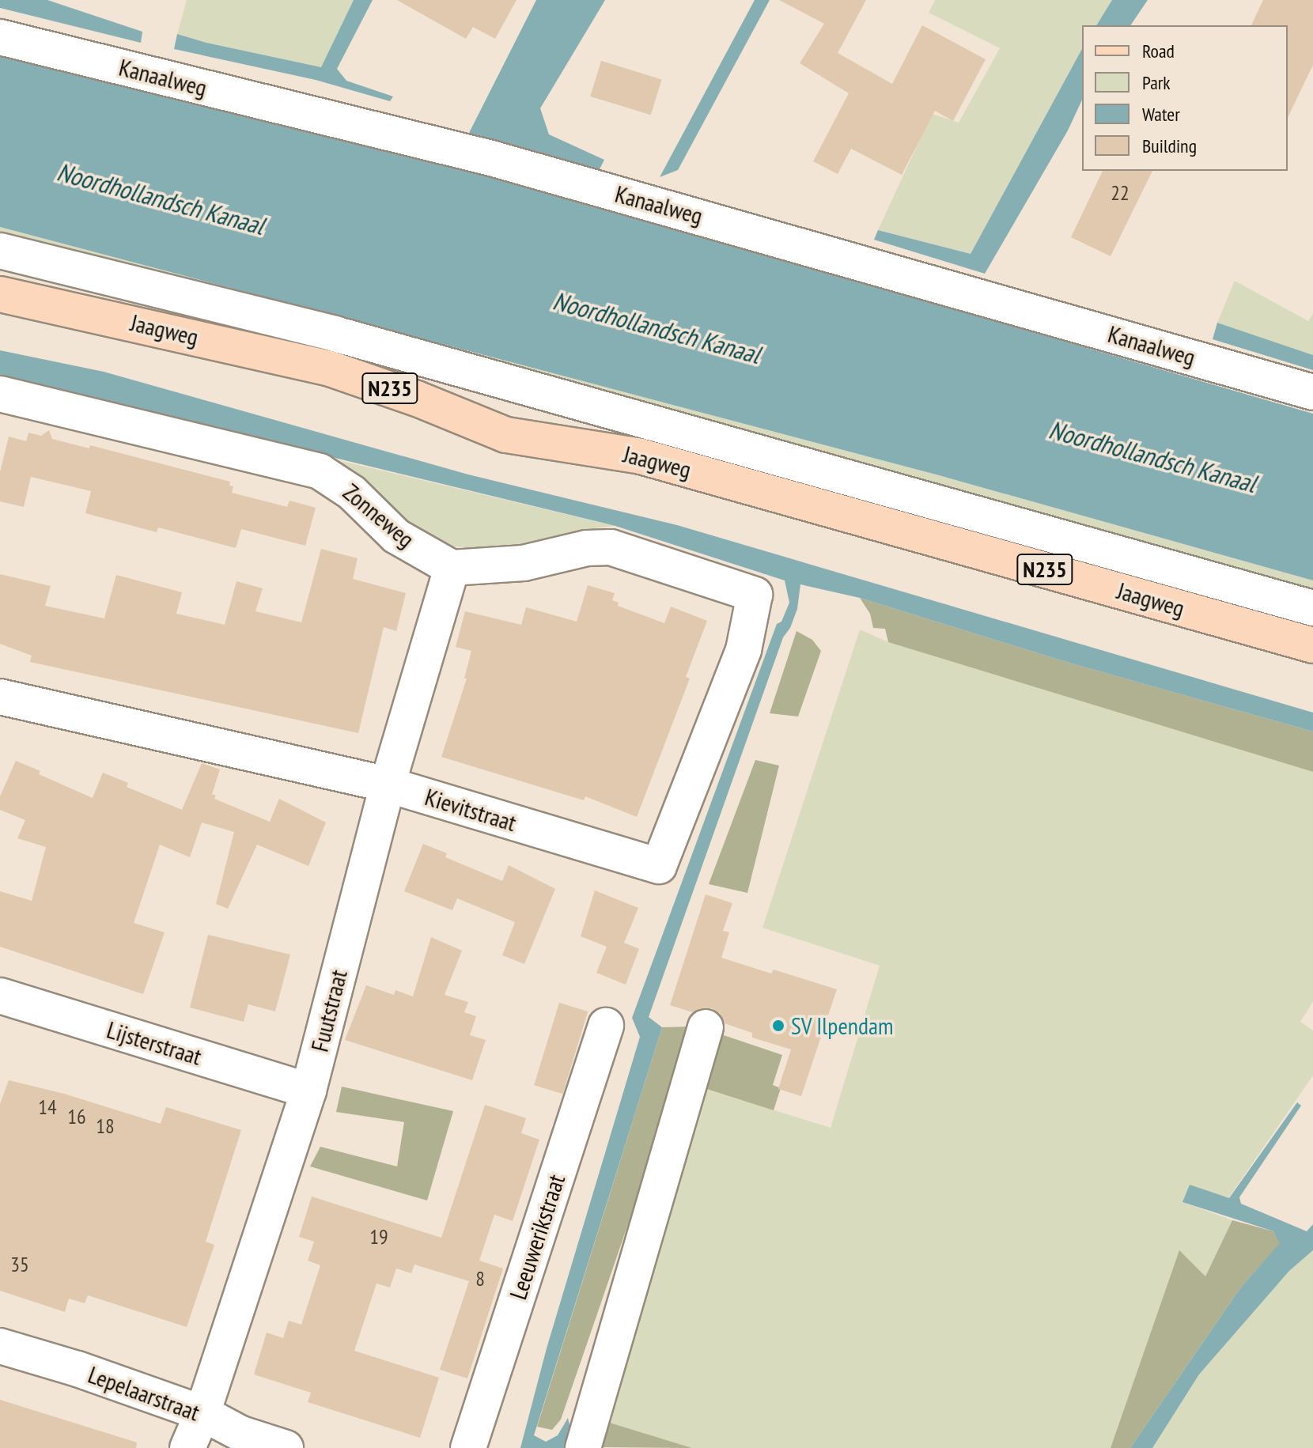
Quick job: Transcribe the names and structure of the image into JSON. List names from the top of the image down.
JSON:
{
  "streets": {
    "main road": ["Jaagweg", "N235"],
    "street": [
      "Kanaalweg",
      "Zonneweg",
      "Kievitstraat",
      "Fuutstraat",
      "Lijsterstraat",
      "Leeuwerikstraat",
      "Lepelaarstraat"
    ]
  },
  "crossings": [
    ["Zonneweg", "Kievitstraat"],
    ["Zonneweg", "Fuutstraat"],
    ["Kievitstraat", "Fuutstraat"],
    ["Fuutstraat", "Lijsterstraat"],
    ["Fuutstraat", "Lepelaarstraat"]
  ],
  "water": ["Noordhollandsch Kanaal"],
  "places": ["SV Ilpendam"],
  "house_numbers": [
    "22",
    "14",
    "16",
    "18",
    "19",
    "35",
    "8"
  ],
  "legend": [
    "Road",
    "Park",
    "Water",
    "Building"
  ]
}
